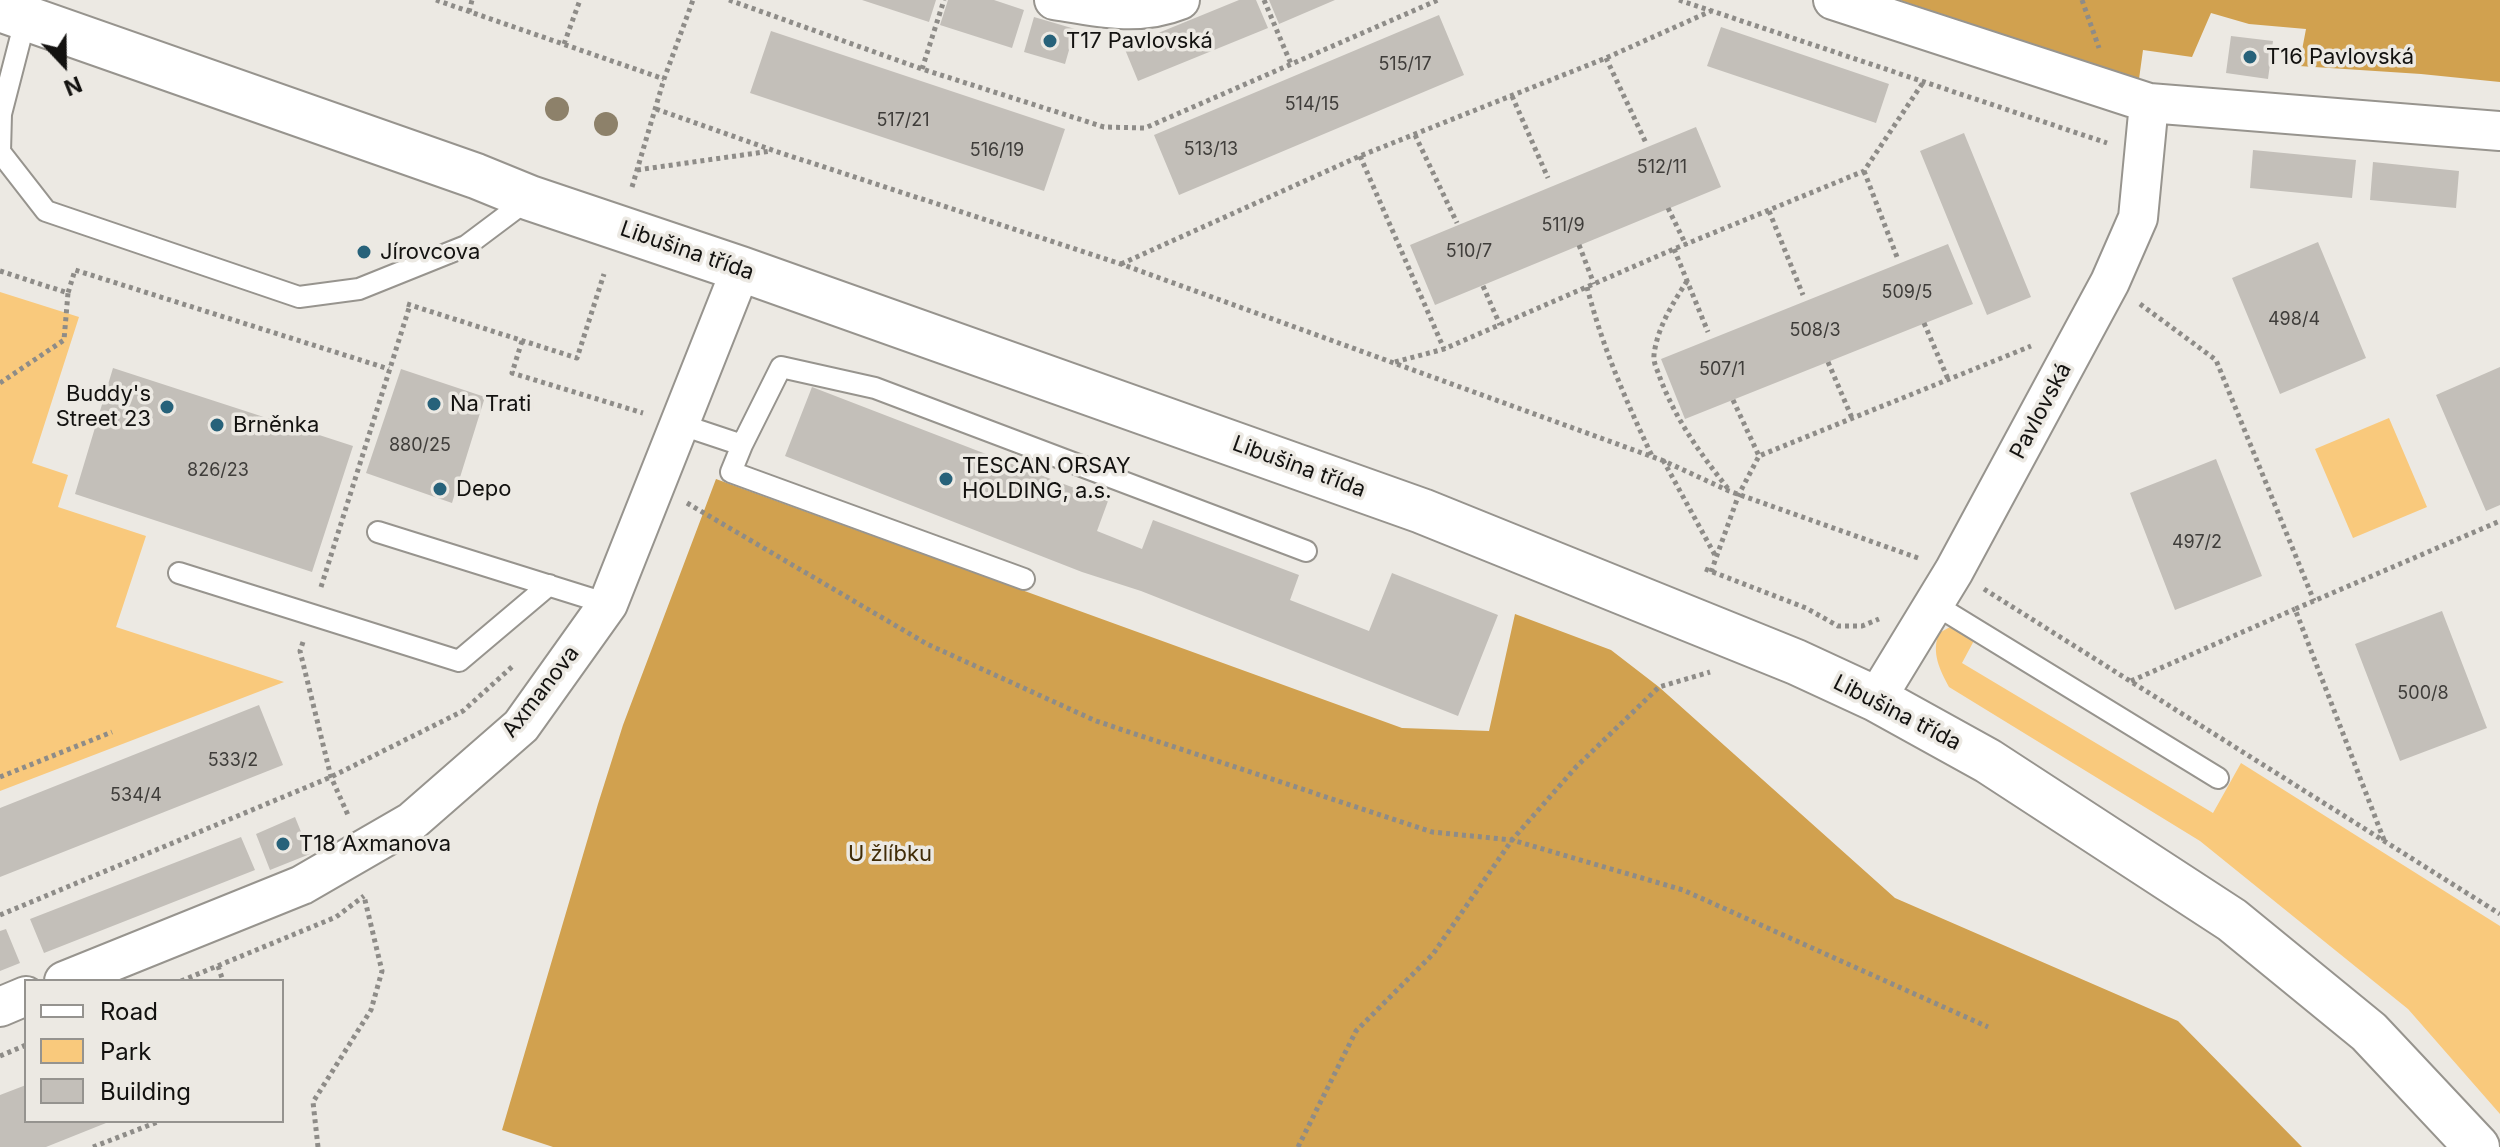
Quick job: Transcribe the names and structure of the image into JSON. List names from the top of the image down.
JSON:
{
  "streets": {
    "street": ["Libušina třída", "Pavlovská", "Axmanova"]
  },
  "crossings": [
    ["Libušina třída", "Pavlovská"],
    ["Libušina třída", "Axmanova"]
  ],
  "parks": ["U žlíbku"],
  "places": [
    "T17 Pavlovská",
    "T16 Pavlovská",
    "Jírovcova",
    "Na Trati",
    "Buddy's Street 23",
    "Brněnka",
    "TESCAN ORSAY HOLDING, a.s.",
    "Depo",
    "T18 Axmanova"
  ],
  "house_numbers": [
    "515/17",
    "514/15",
    "517/21",
    "513/13",
    "516/19",
    "512/11",
    "511/9",
    "510/7",
    "509/5",
    "498/4",
    "508/3",
    "507/1",
    "880/25",
    "826/23",
    "497/2",
    "500/8",
    "533/2",
    "534/4"
  ],
  "legend": ["Road", "Park", "Building"],
  "north": "bottom"
}
